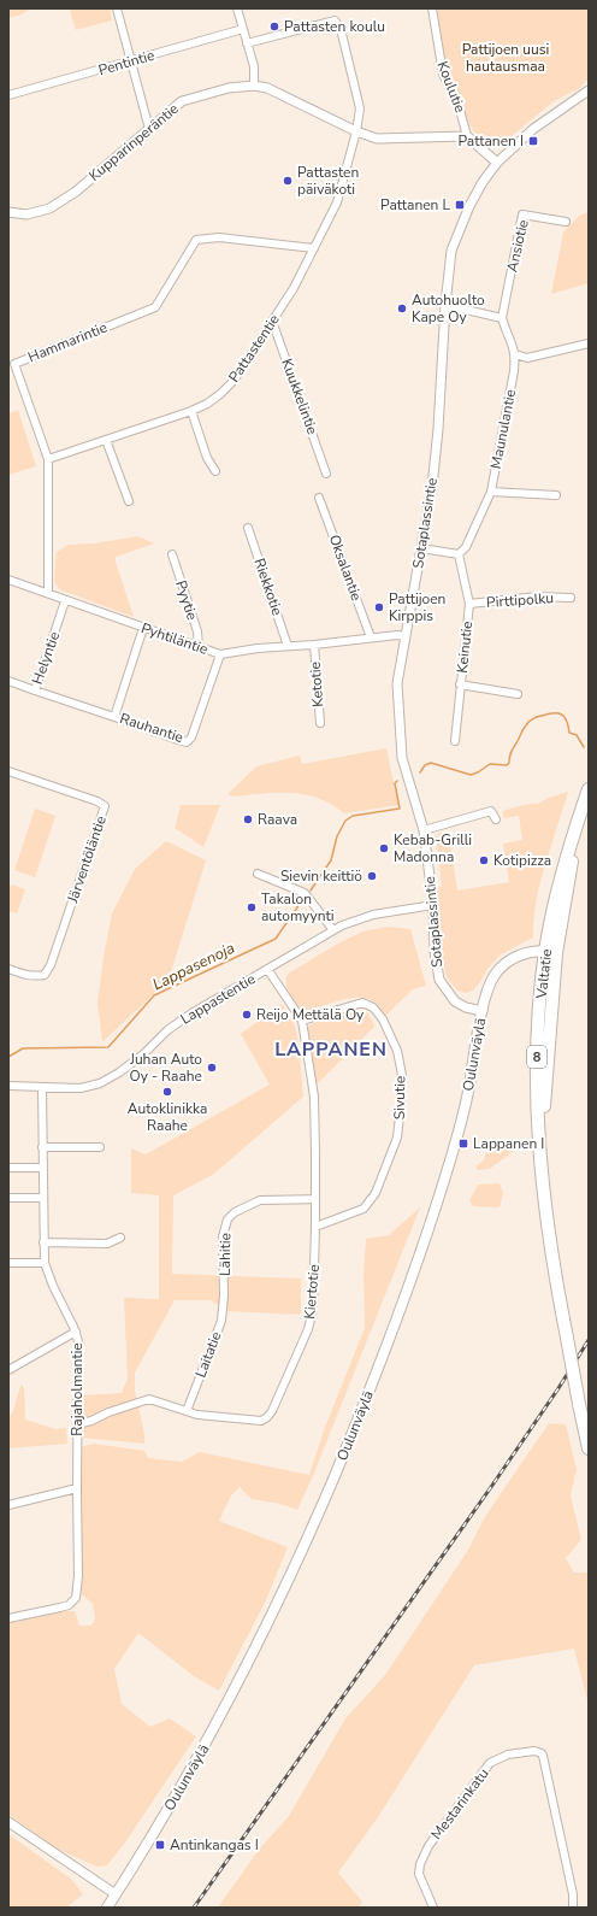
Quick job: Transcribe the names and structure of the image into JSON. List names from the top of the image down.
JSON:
{
  "streets": {
    "highway": ["Valtatie", "8"],
    "main road": ["Oulunväylä"],
    "street": [
      "Pentintie",
      "Koulutie",
      "Kupparinperäntie",
      "Ansiotie",
      "Hammarintie",
      "Pattastentie",
      "Kuukkelintie",
      "Maunulantie",
      "Sotaplassintie",
      "Oksalantie",
      "Riekkotie",
      "Pyytie",
      "Pirttipolku",
      "Pyhtiläntie",
      "Keinutie",
      "Helyntie",
      "Ketotie",
      "Rauhantie",
      "Järventöläntie",
      "Lappastentie",
      "Sivutie",
      "Lähitie",
      "Kiertotie",
      "Laitatie",
      "Rajaholmantie",
      "Mestarinkatu"
    ]
  },
  "crossings": [
    ["Koulutie", "Kupparinperäntie"],
    ["Kupparinperäntie", "Pattastentie"],
    ["Ansiotie", "Maunulantie"],
    ["Hammarintie", "Pattastentie"],
    ["Hammarintie", "Pyhtiläntie"],
    ["Pattastentie", "Kuukkelintie"],
    ["Maunulantie", "Keinutie"],
    ["Sotaplassintie", "Pyhtiläntie"],
    ["Sotaplassintie", "Lappastentie"],
    ["Sotaplassintie", "Oulunväylä"],
    ["Oksalantie", "Pyhtiläntie"],
    ["Riekkotie", "Pyhtiläntie"],
    ["Pyytie", "Pyhtiläntie"],
    ["Pirttipolku", "Keinutie"],
    ["Pyhtiläntie", "Helyntie"],
    ["Pyhtiläntie", "Ketotie"],
    ["Pyhtiläntie", "Rauhantie"],
    ["Valtatie", "Oulunväylä"],
    ["Lappastentie", "Kiertotie"],
    ["Lappastentie", "Rajaholmantie"],
    ["Sivutie", "Kiertotie"],
    ["Lähitie", "Kiertotie"],
    ["Lähitie", "Laitatie"],
    ["Kiertotie", "Laitatie"],
    ["Kiertotie", "Rajaholmantie"]
  ],
  "districts": ["LAPPANEN"],
  "water": ["Lappasenoja"],
  "parks": ["Pattijoen uusi hautausmaa"],
  "places": {
    "other": [
      "Pattasten koulu",
      "Pattasten päiväkoti",
      "Autohuolto Kape Oy",
      "Pattijoen Kirppis",
      "Raava",
      "Kebab-Grilli Madonna",
      "Kotipizza",
      "Sievin keittiö",
      "Takalon automyynti",
      "Reijo Mettälä Oy",
      "Juhan Auto Oy - Raahe",
      "Autoklinikka Raahe"
    ],
    "transit": [
      "Pattanen I",
      "Pattanen L",
      "Lappanen I",
      "Antinkangas I"
    ]
  }
}
